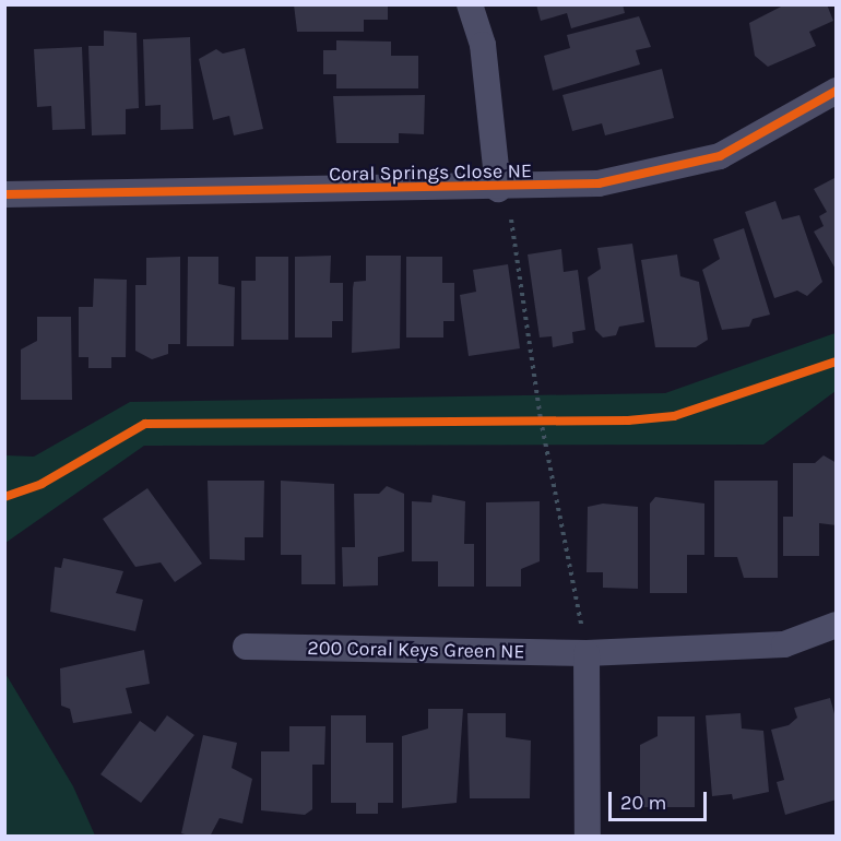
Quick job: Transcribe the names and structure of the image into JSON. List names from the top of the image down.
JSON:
{
  "streets": {
    "street": ["Coral Springs Close NE", "200 Coral Keys Green NE"]
  },
  "scale_bar": "20 m"
}
